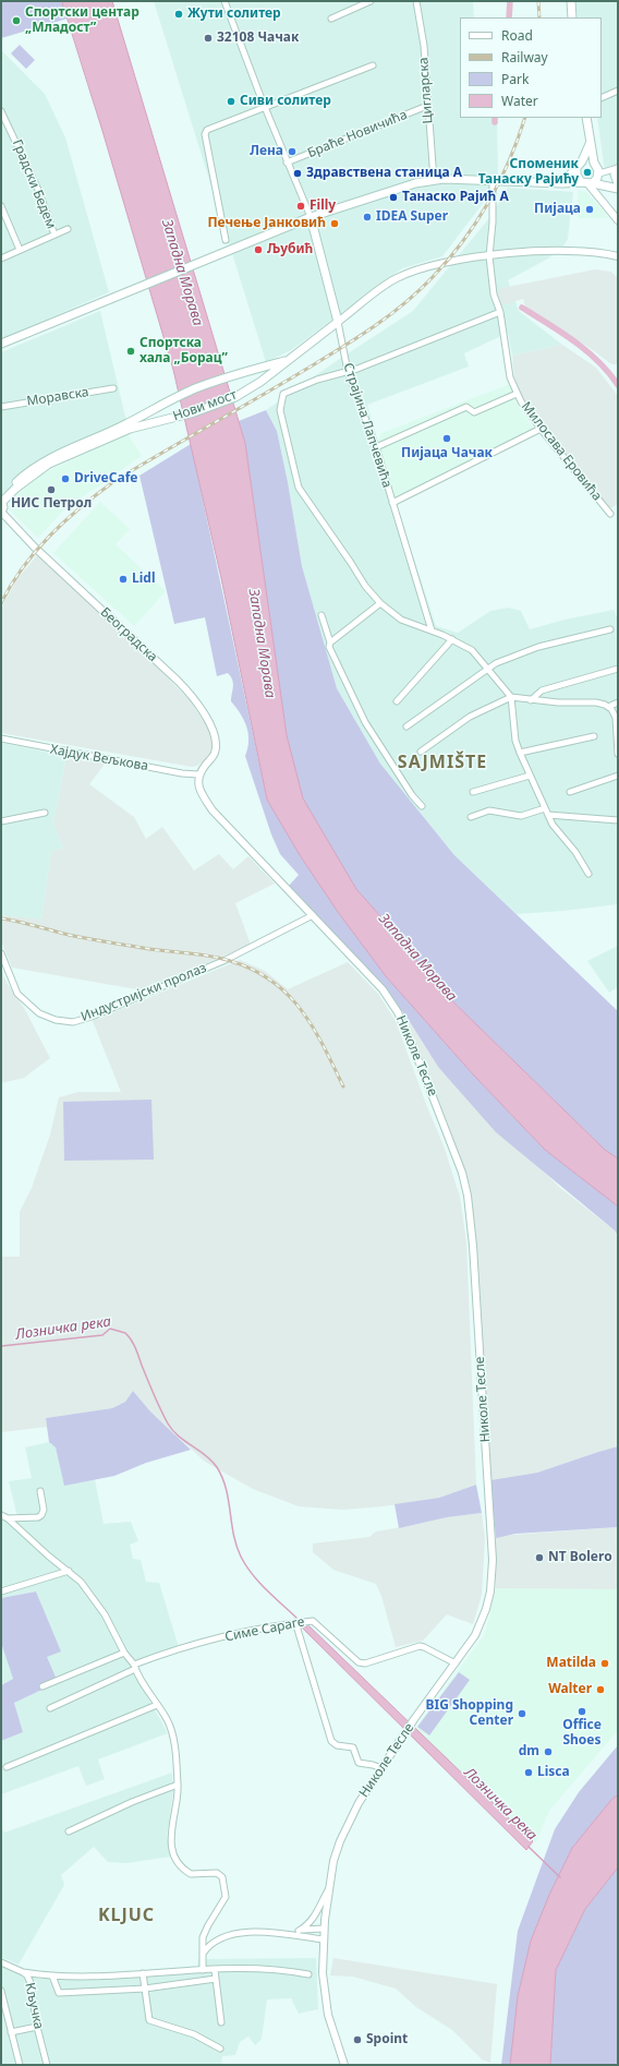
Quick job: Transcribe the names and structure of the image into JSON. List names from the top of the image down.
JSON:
{
  "streets": {
    "main road": ["Нови мост", "Страјина Лапчевића"],
    "street": [
      "Цигларска",
      "Браће Новичића",
      "Градски Бедем",
      "Моравска",
      "Милосава Еровића",
      "Београдска",
      "Хајдук Вељкова",
      "Индустријски пролаз",
      "Николе Тесле",
      "Симе Сараге",
      "Кључка"
    ]
  },
  "crossings": [
    ["Цигларска", "Браће Новичића"],
    ["Београдска", "Хајдук Вељкова"],
    ["Београдска", "Николе Тесле"],
    ["Хајдук Вељкова", "Николе Тесле"],
    ["Индустријски пролаз", "Николе Тесле"],
    ["Николе Тесле", "Симе Сараге"]
  ],
  "districts": ["SAJMIŠTE", "KLJUC"],
  "water": ["Западна Морава", "Лозничка река"],
  "places": [
    "Жути солитер",
    "Спортски центар „Младост”",
    "32108 Чачак",
    "Сиви солитер",
    "Лена",
    "Споменик Танаску Рајићу",
    "Здравствена станица А",
    "Танаско Рајић А",
    "Filly",
    "Пијаца",
    "IDEA Super",
    "Печење Јанковић",
    "Љубић",
    "Спортска хала „Борац”",
    "Пијаца Чачак",
    "DriveCafe",
    "НИС Петрол",
    "Lidl",
    "NT Bolero",
    "Matilda",
    "Walter",
    "Office Shoes",
    "BIG Shopping Center",
    "dm",
    "Lisca",
    "Spoint"
  ],
  "legend": [
    "Road",
    "Railway",
    "Park",
    "Water"
  ]
}
